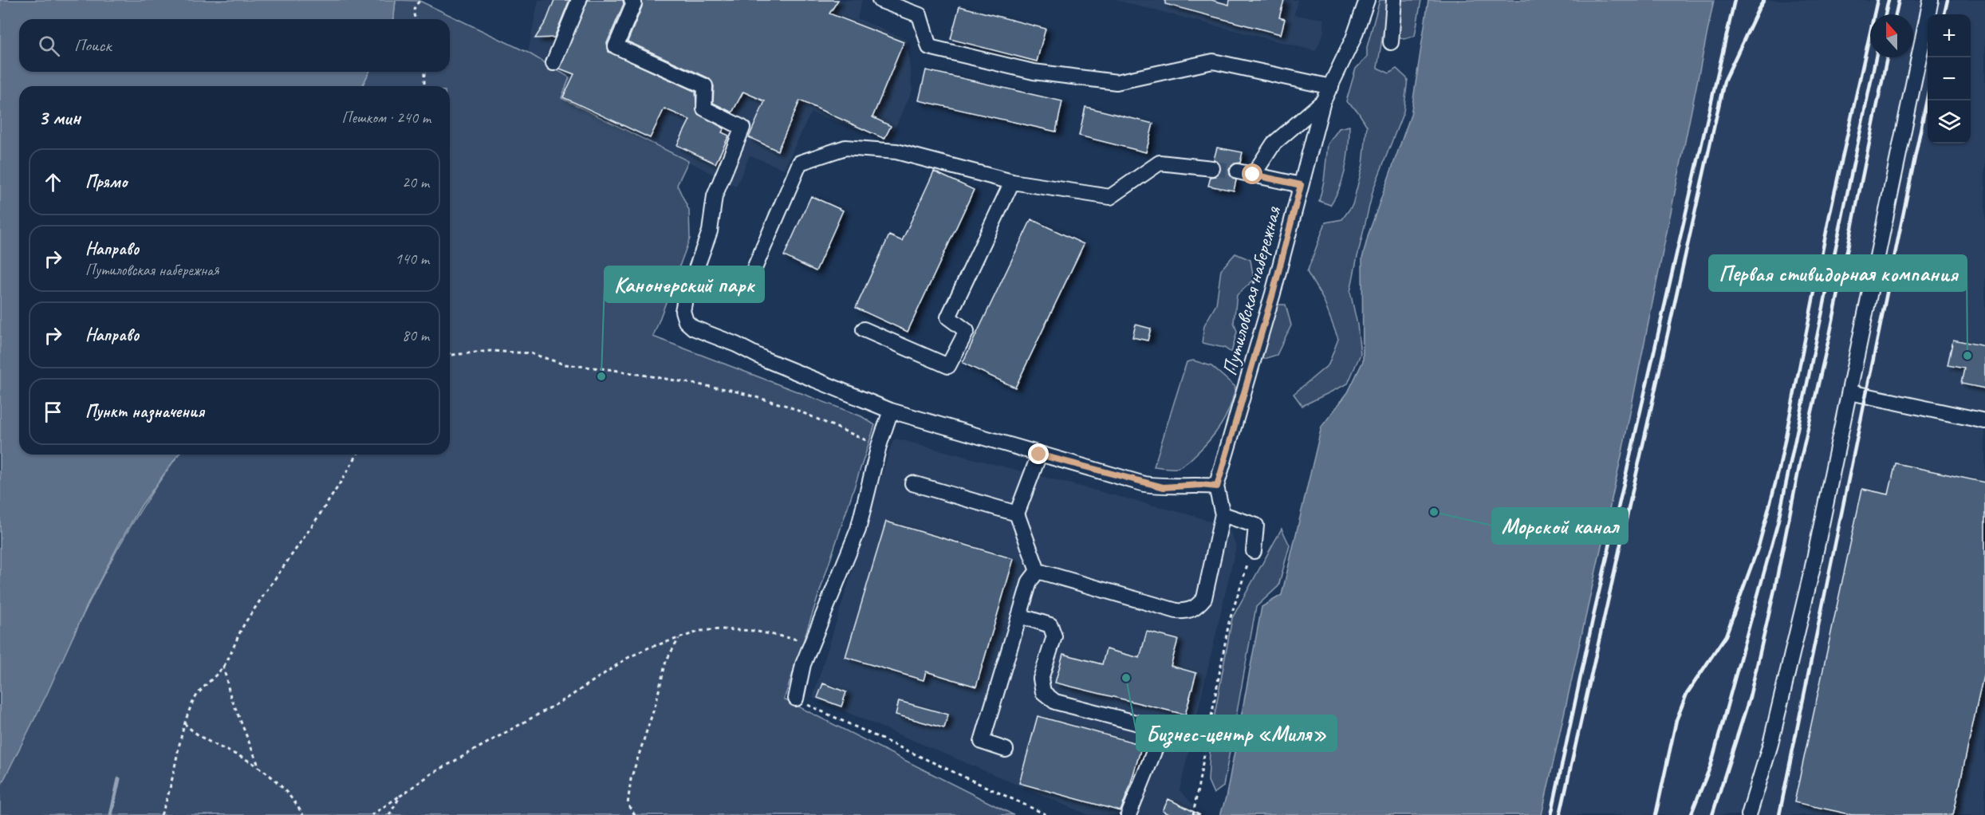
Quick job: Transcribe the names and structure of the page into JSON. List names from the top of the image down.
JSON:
{
  "streets": {
    "street": ["Путиловская набережная"]
  },
  "places": [
    "Первая стивидорная компания",
    "Канонерский парк",
    "Морской канал",
    "Бизнес-центр «Миля»"
  ],
  "north": "top",
  "page": {
    "map_buttons": ["+", "−"],
    "search": "Поиск",
    "heading": ["3 мин", "Пешком · 240 m"],
    "list": [
      ["Прямо", "20 m"],
      ["Направо", "Путиловская набережная", "140 m"],
      ["Направо", "80 m"],
      "Пункт назначения"
    ]
  }
}
